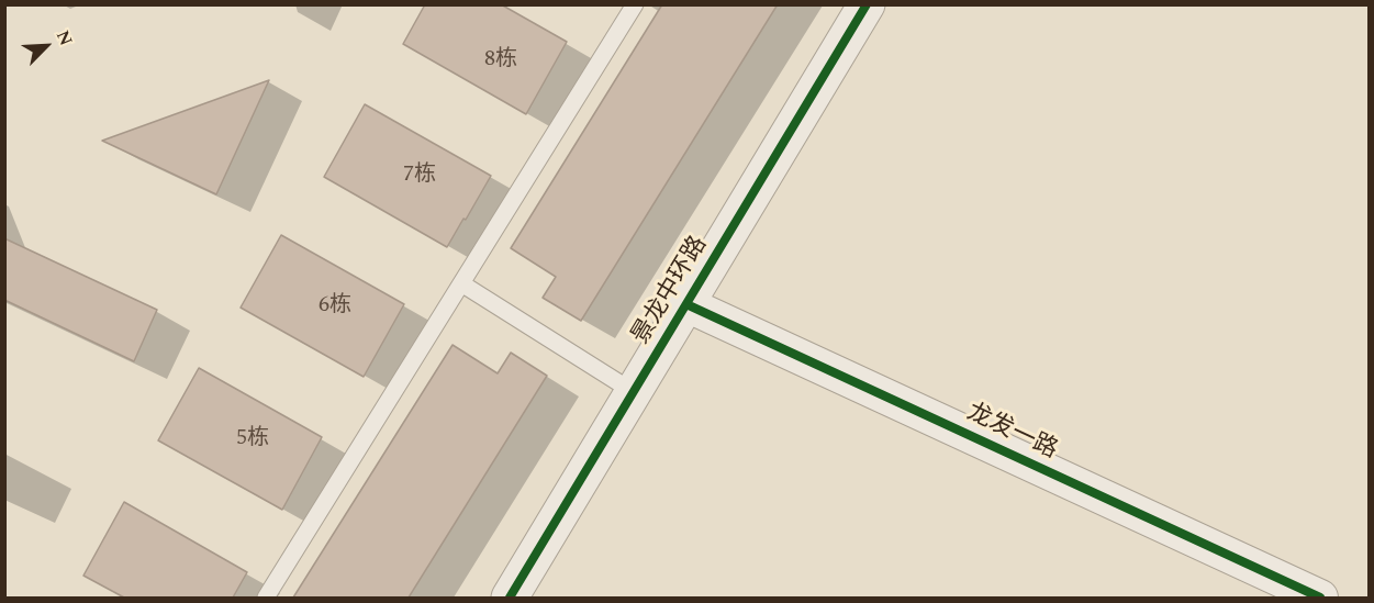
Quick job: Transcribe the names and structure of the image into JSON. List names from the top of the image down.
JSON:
{
  "streets": {
    "street": ["景龙中环路", "龙发一路"]
  },
  "crossings": [
    ["景龙中环路", "龙发一路"]
  ],
  "house_numbers": [
    "8栋",
    "7栋",
    "6栋",
    "5栋"
  ],
  "north": "top right"
}
